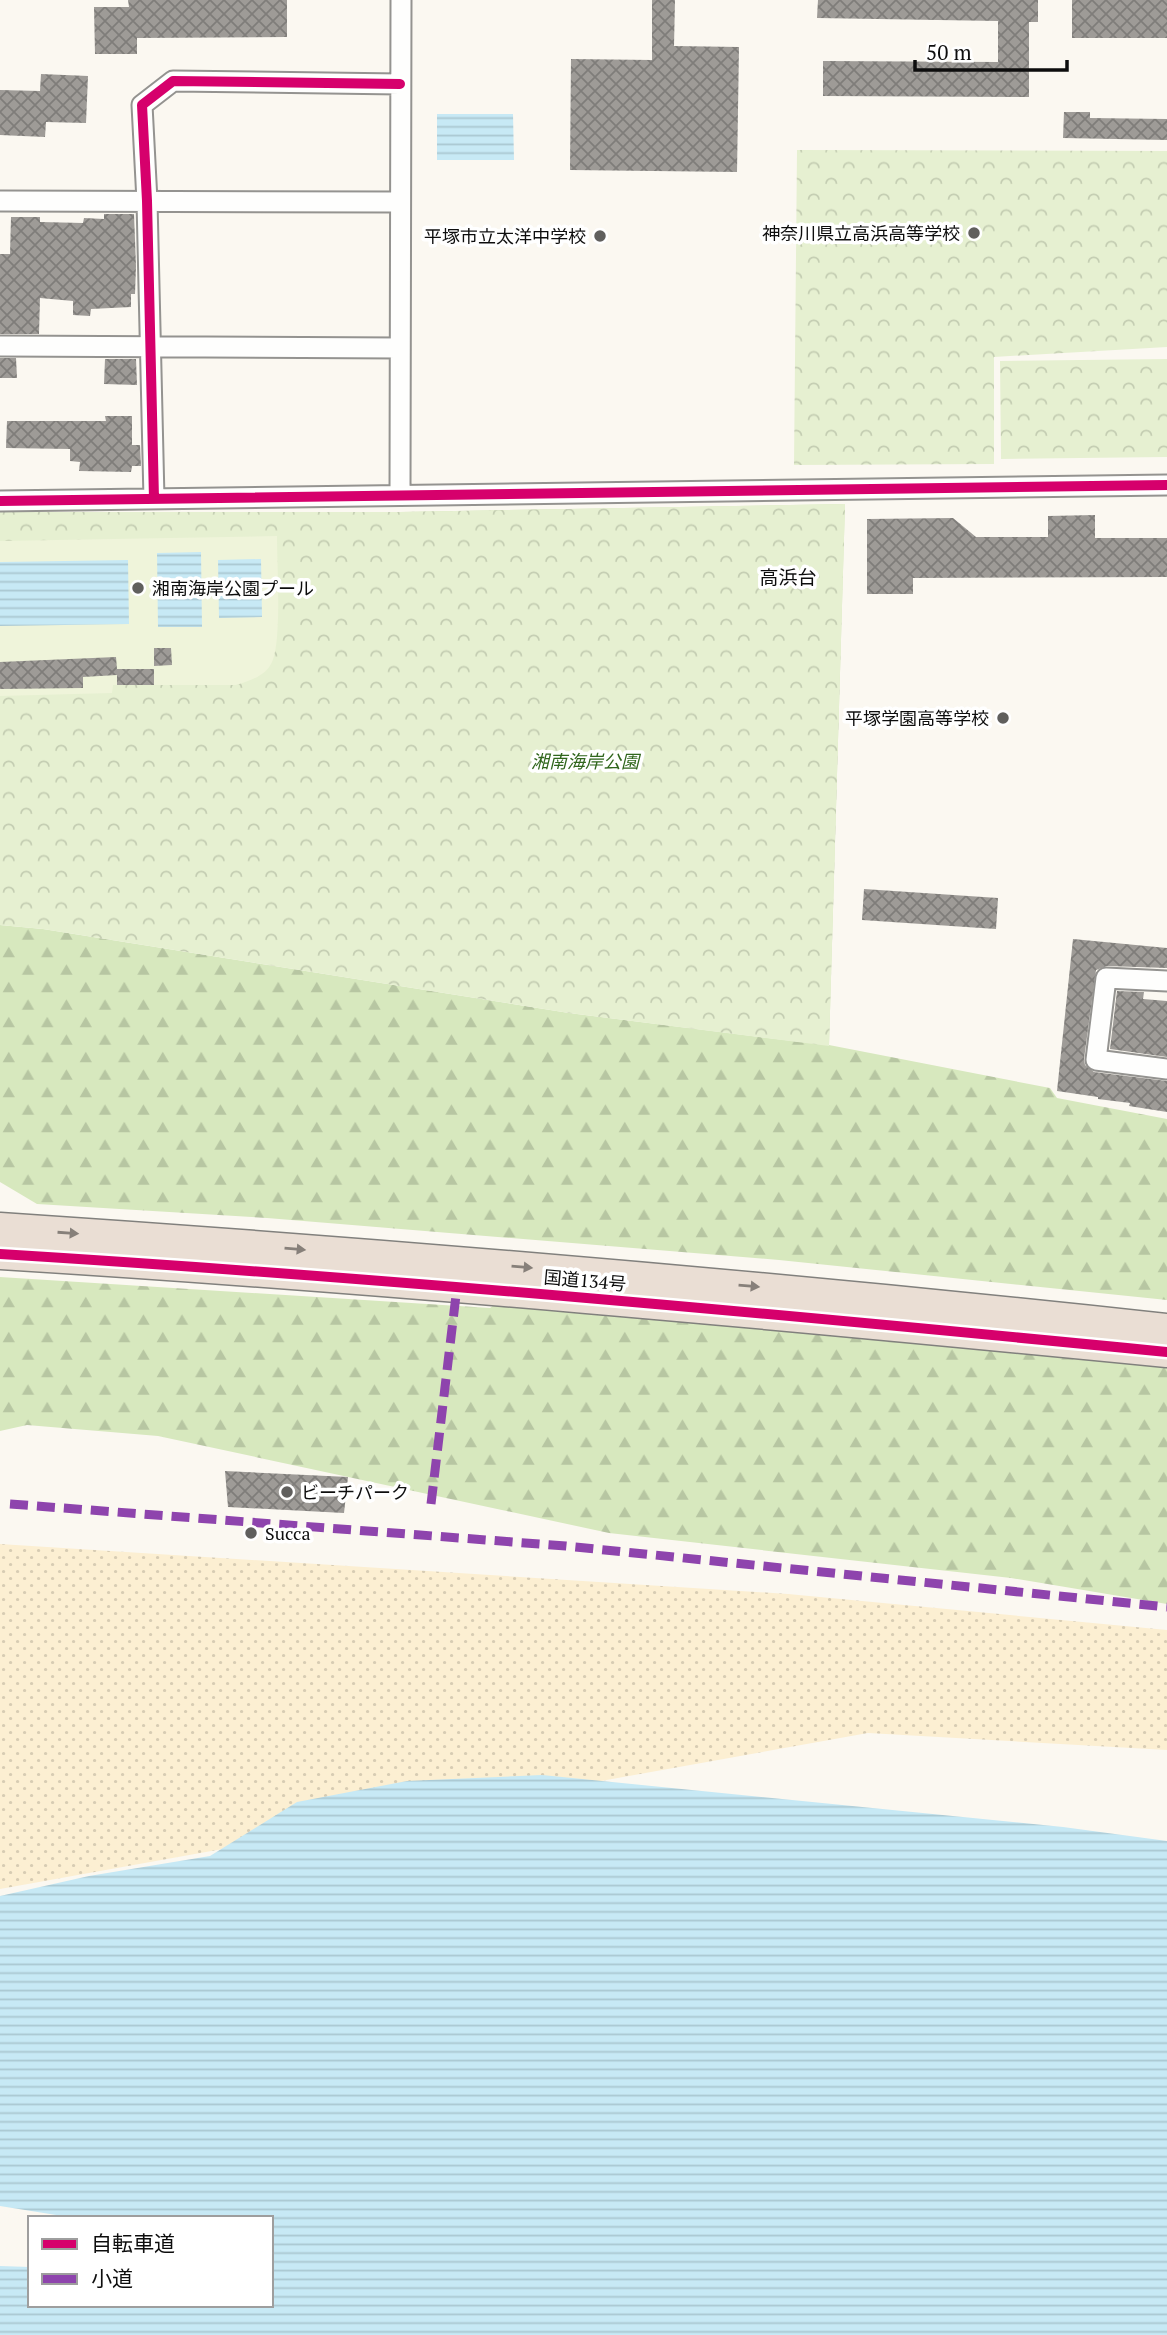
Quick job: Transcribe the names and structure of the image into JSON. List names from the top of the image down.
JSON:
{
  "streets": {
    "highway": ["国道134号"]
  },
  "districts": ["高浜台"],
  "parks": ["湘南海岸公園"],
  "places": [
    "神奈川県立高浜高等学校",
    "平塚市立太洋中学校",
    "湘南海岸公園プール",
    "平塚学園高等学校",
    "ビーチパーク",
    "Succa"
  ],
  "legend": ["自転車道", "小道"],
  "scale_bar": "50 m"
}
